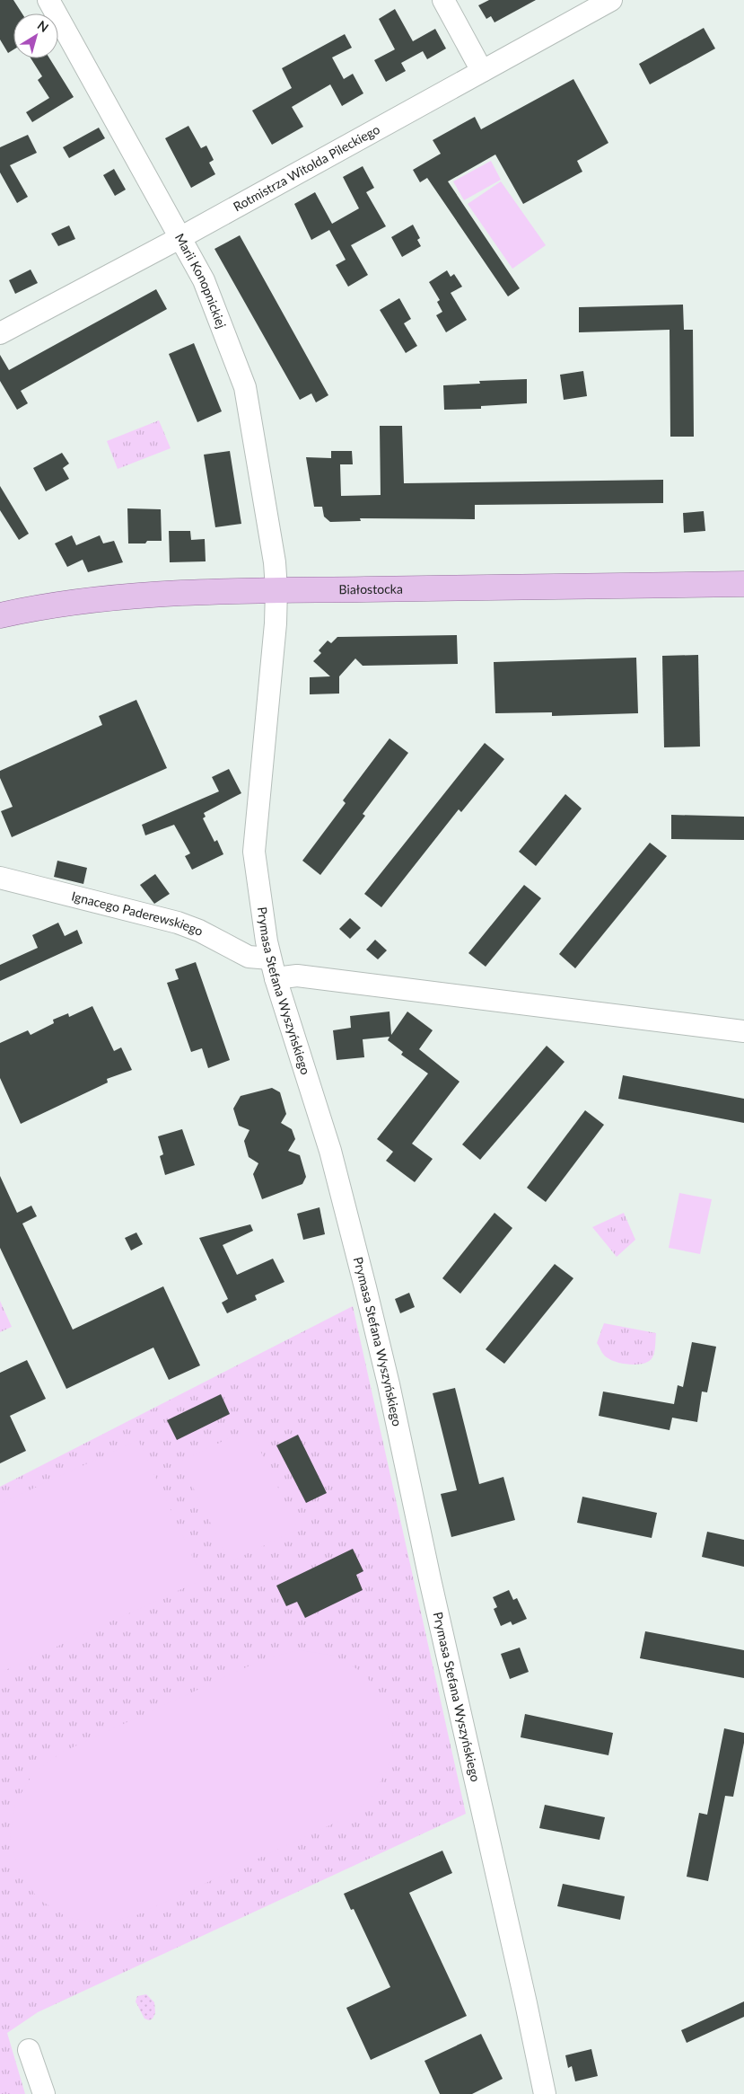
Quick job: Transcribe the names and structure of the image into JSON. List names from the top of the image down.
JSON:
{
  "streets": {
    "main road": ["Białostocka"],
    "street": [
      "Rotmistrza Witolda Pileckiego",
      "Marii Konopnickiej",
      "Ignacego Paderewskiego",
      "Prymasa Stefana Wyszyńskiego"
    ]
  },
  "crossings": [
    ["Rotmistrza Witolda Pileckiego", "Marii Konopnickiej"],
    ["Marii Konopnickiej", "Białostocka"],
    ["Marii Konopnickiej", "Prymasa Stefana Wyszyńskiego"],
    ["Białostocka", "Prymasa Stefana Wyszyńskiego"],
    ["Ignacego Paderewskiego", "Prymasa Stefana Wyszyńskiego"]
  ],
  "north": "top right"
}
